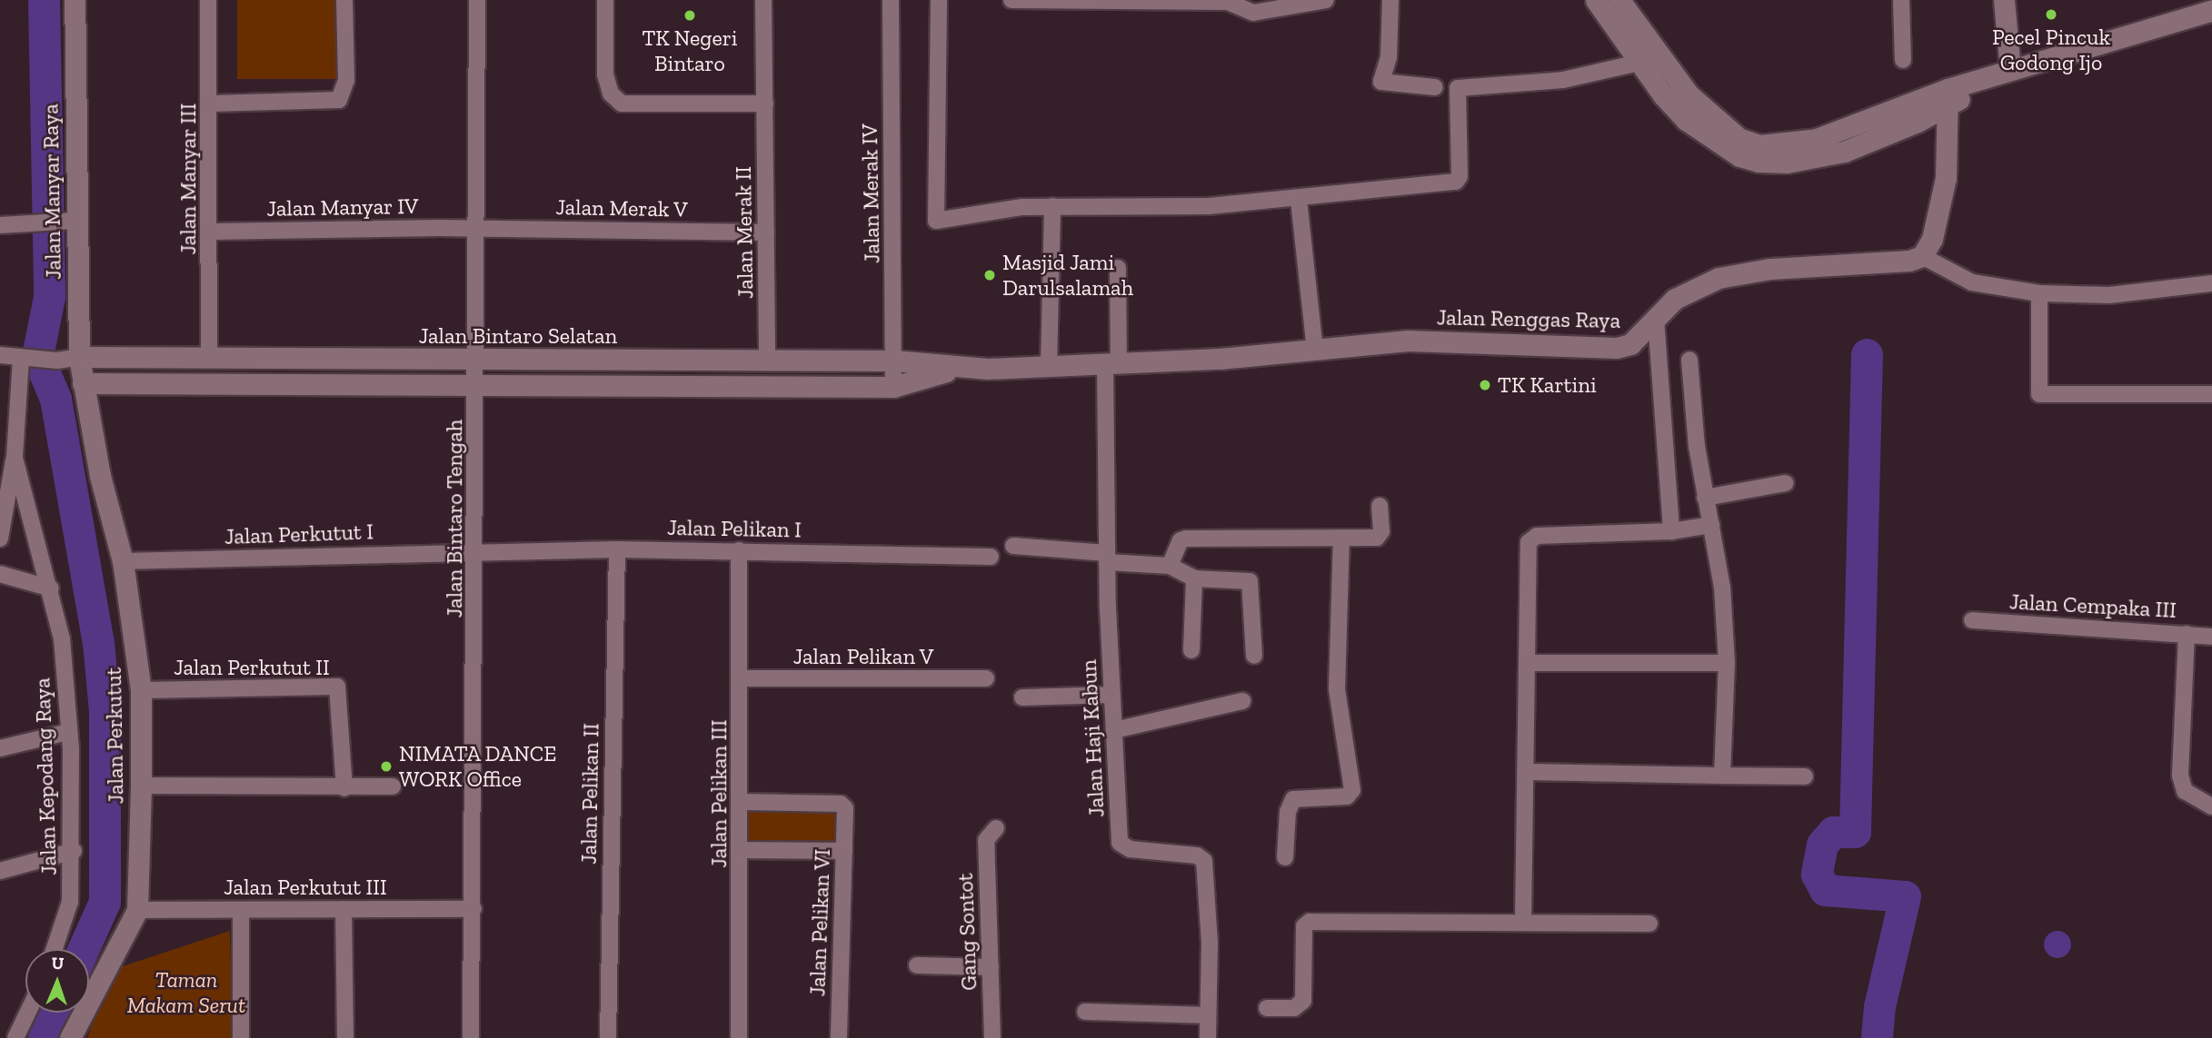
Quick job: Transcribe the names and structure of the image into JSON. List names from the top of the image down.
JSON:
{
  "streets": {
    "street": [
      "Jalan Manyar III",
      "Jalan Manyar Raya",
      "Jalan Merak IV",
      "Jalan Manyar IV",
      "Jalan Merak V",
      "Jalan Merak II",
      "Jalan Renggas Raya",
      "Jalan Bintaro Selatan",
      "Jalan Bintaro Tengah",
      "Jalan Pelikan I",
      "Jalan Perkutut I",
      "Jalan Cempaka III",
      "Jalan Pelikan V",
      "Jalan Perkutut II",
      "Jalan Perkutut",
      "Jalan Haji Kabun",
      "Jalan Kepodang Raya",
      "Jalan Pelikan II",
      "Jalan Pelikan III",
      "Jalan Perkutut III",
      "Jalan Pelikan VI",
      "Gang Sontot"
    ]
  },
  "crossings": [
    ["Jalan Manyar III", "Jalan Manyar IV"],
    ["Jalan Manyar III", "Jalan Bintaro Selatan"],
    ["Jalan Manyar Raya", "Jalan Bintaro Selatan"],
    ["Jalan Manyar Raya", "Jalan Perkutut"],
    ["Jalan Merak IV", "Jalan Bintaro Selatan"],
    ["Jalan Manyar IV", "Jalan Merak V"],
    ["Jalan Manyar IV", "Jalan Bintaro Tengah"],
    ["Jalan Merak V", "Jalan Merak II"],
    ["Jalan Merak V", "Jalan Bintaro Tengah"],
    ["Jalan Merak II", "Jalan Bintaro Selatan"],
    ["Jalan Renggas Raya", "Jalan Bintaro Selatan"],
    ["Jalan Renggas Raya", "Jalan Haji Kabun"],
    ["Jalan Bintaro Selatan", "Jalan Bintaro Tengah"],
    ["Jalan Bintaro Selatan", "Jalan Perkutut"],
    ["Jalan Bintaro Selatan", "Jalan Haji Kabun"],
    ["Jalan Bintaro Tengah", "Jalan Pelikan I"],
    ["Jalan Bintaro Tengah", "Jalan Perkutut I"],
    ["Jalan Bintaro Tengah", "Jalan Perkutut III"],
    ["Jalan Pelikan I", "Jalan Perkutut I"],
    ["Jalan Pelikan I", "Jalan Pelikan II"],
    ["Jalan Pelikan I", "Jalan Pelikan III"],
    ["Jalan Perkutut I", "Jalan Perkutut"],
    ["Jalan Pelikan V", "Jalan Pelikan III"],
    ["Jalan Perkutut II", "Jalan Perkutut"],
    ["Jalan Perkutut", "Jalan Perkutut III"],
    ["Jalan Pelikan III", "Jalan Pelikan VI"]
  ],
  "parks": ["Taman Makam Serut"],
  "places": [
    "Pecel Pincuk Godong Ijo",
    "TK Negeri Bintaro",
    "Masjid Jami Darulsalamah",
    "TK Kartini",
    "NIMATA DANCE WORK Office"
  ],
  "north": "top"
}
